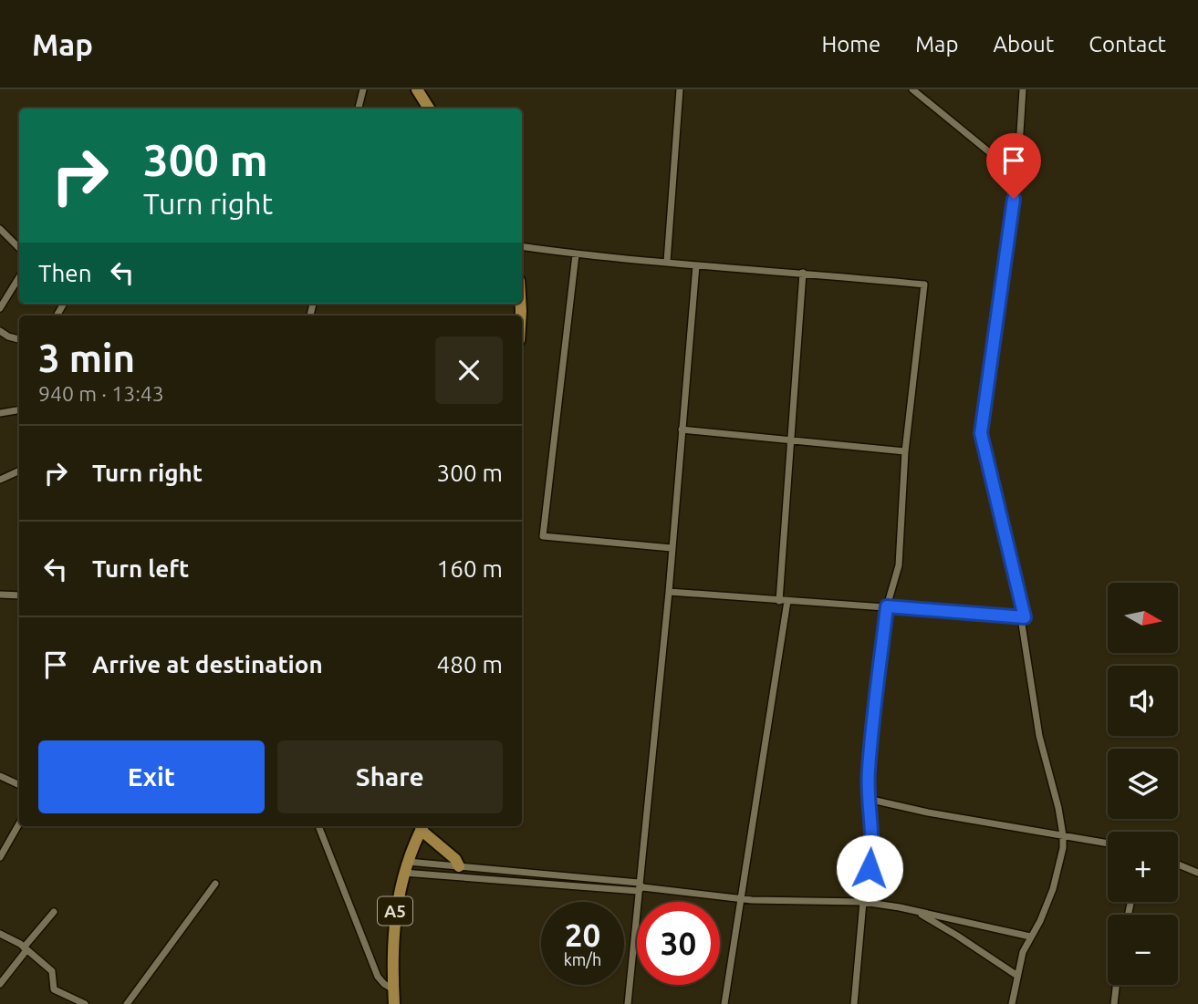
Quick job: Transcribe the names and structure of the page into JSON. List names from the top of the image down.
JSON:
{
  "streets": {
    "highway": ["A5"]
  },
  "north": "right",
  "page": {
    "header": "Map",
    "nav": [
      "Home",
      "Map",
      "About",
      "Contact"
    ],
    "turn": ["300 m", "Turn right"],
    "then": "Then",
    "heading": ["3 min", "940 m · 13:43"],
    "list": [
      {
        "name": "Turn right",
        "value": "300 m"
      },
      {
        "name": "Turn left",
        "value": "160 m"
      },
      {
        "name": "Arrive at destination",
        "value": "480 m"
      }
    ],
    "map_buttons": ["+", "−"],
    "buttons": ["Exit", "Share"],
    "speed": "20 km/h",
    "limit": "30"
  }
}
